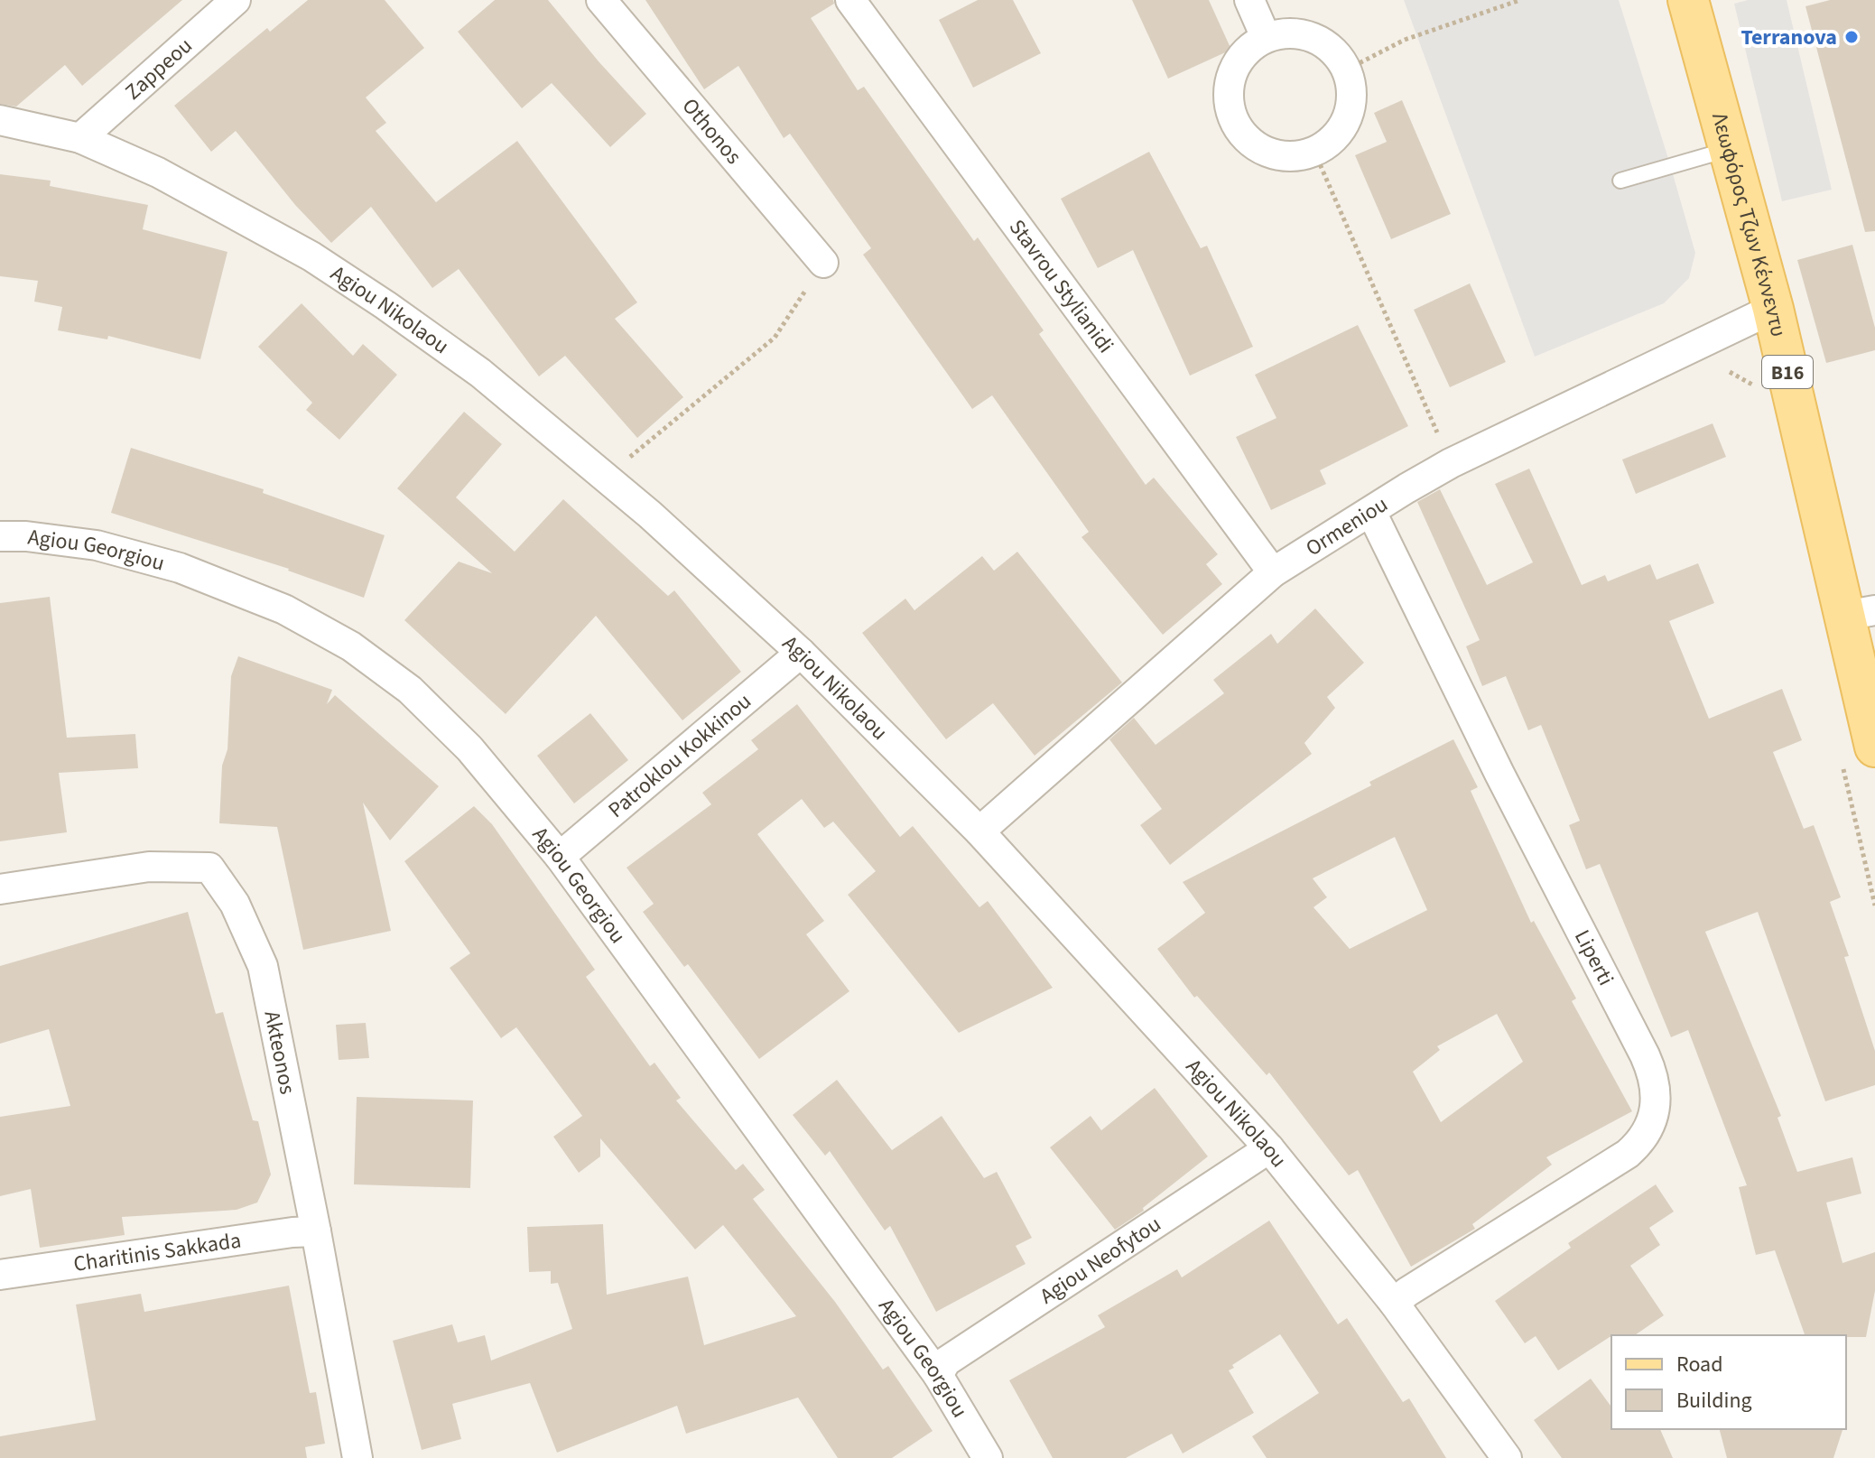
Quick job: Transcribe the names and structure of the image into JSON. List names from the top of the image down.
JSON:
{
  "streets": {
    "main road": ["Λεωφόρος Τζων Κέννεντυ", "B16"],
    "street": [
      "Zappeou",
      "Othonos",
      "Stavrou Stylianidi",
      "Agiou Nikolaou",
      "Ormeniou",
      "Agiou Georgiou",
      "Patroklou Kokkinou",
      "Liperti",
      "Akteonos",
      "Charitinis Sakkada",
      "Agiou Neofytou"
    ]
  },
  "crossings": [
    ["Zappeou", "Agiou Nikolaou"],
    ["Λεωφόρος Τζων Κέννεντυ", "Ormeniou"],
    ["Stavrou Stylianidi", "Ormeniou"],
    ["Agiou Nikolaou", "Ormeniou"],
    ["Agiou Nikolaou", "Patroklou Kokkinou"],
    ["Agiou Nikolaou", "Liperti"],
    ["Agiou Nikolaou", "Agiou Neofytou"],
    ["Ormeniou", "Liperti"],
    ["Agiou Georgiou", "Patroklou Kokkinou"],
    ["Agiou Georgiou", "Agiou Neofytou"],
    ["Akteonos", "Charitinis Sakkada"]
  ],
  "places": ["Terranova"],
  "legend": ["Road", "Building"]
}
